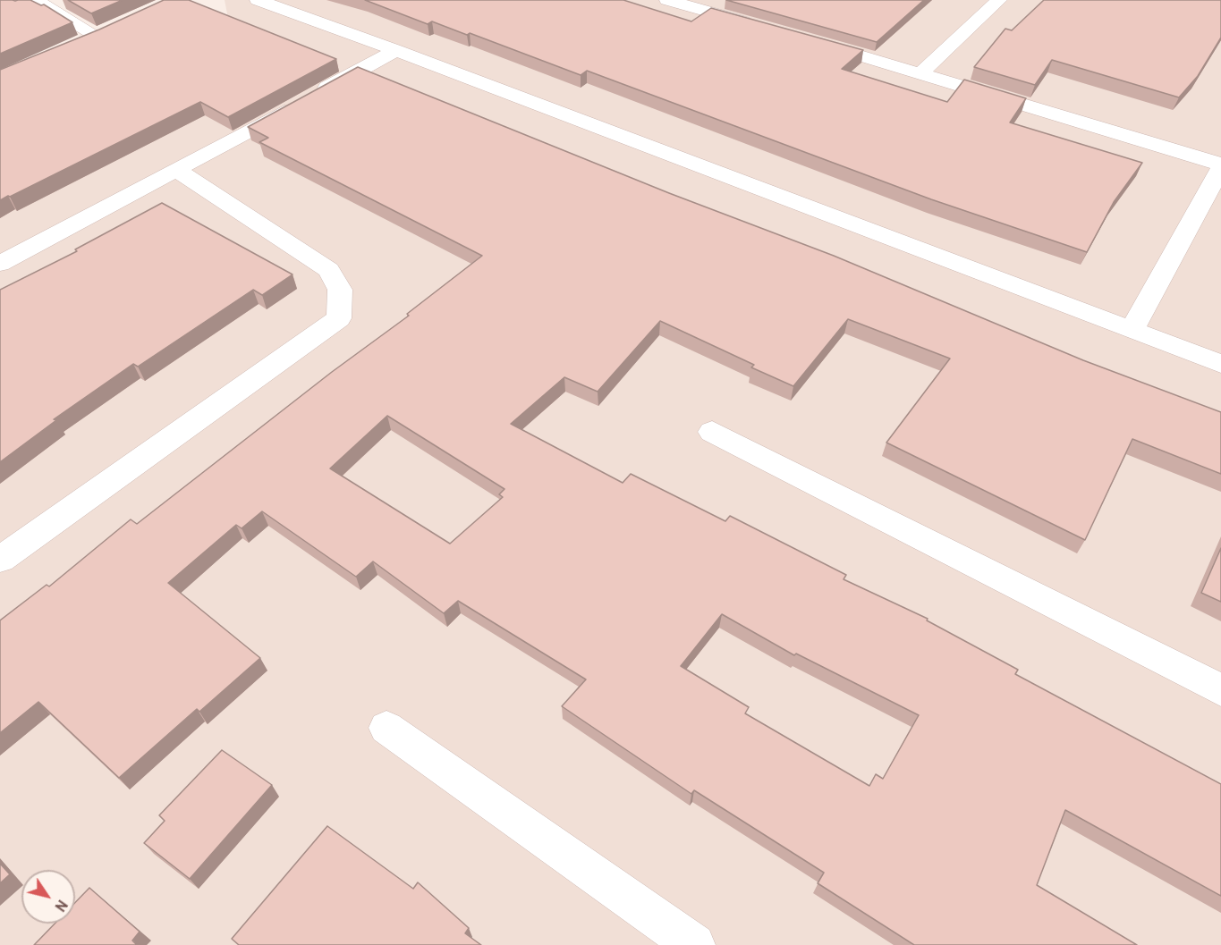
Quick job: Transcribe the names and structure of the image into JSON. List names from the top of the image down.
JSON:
{
  "north": "bottom right"
}
